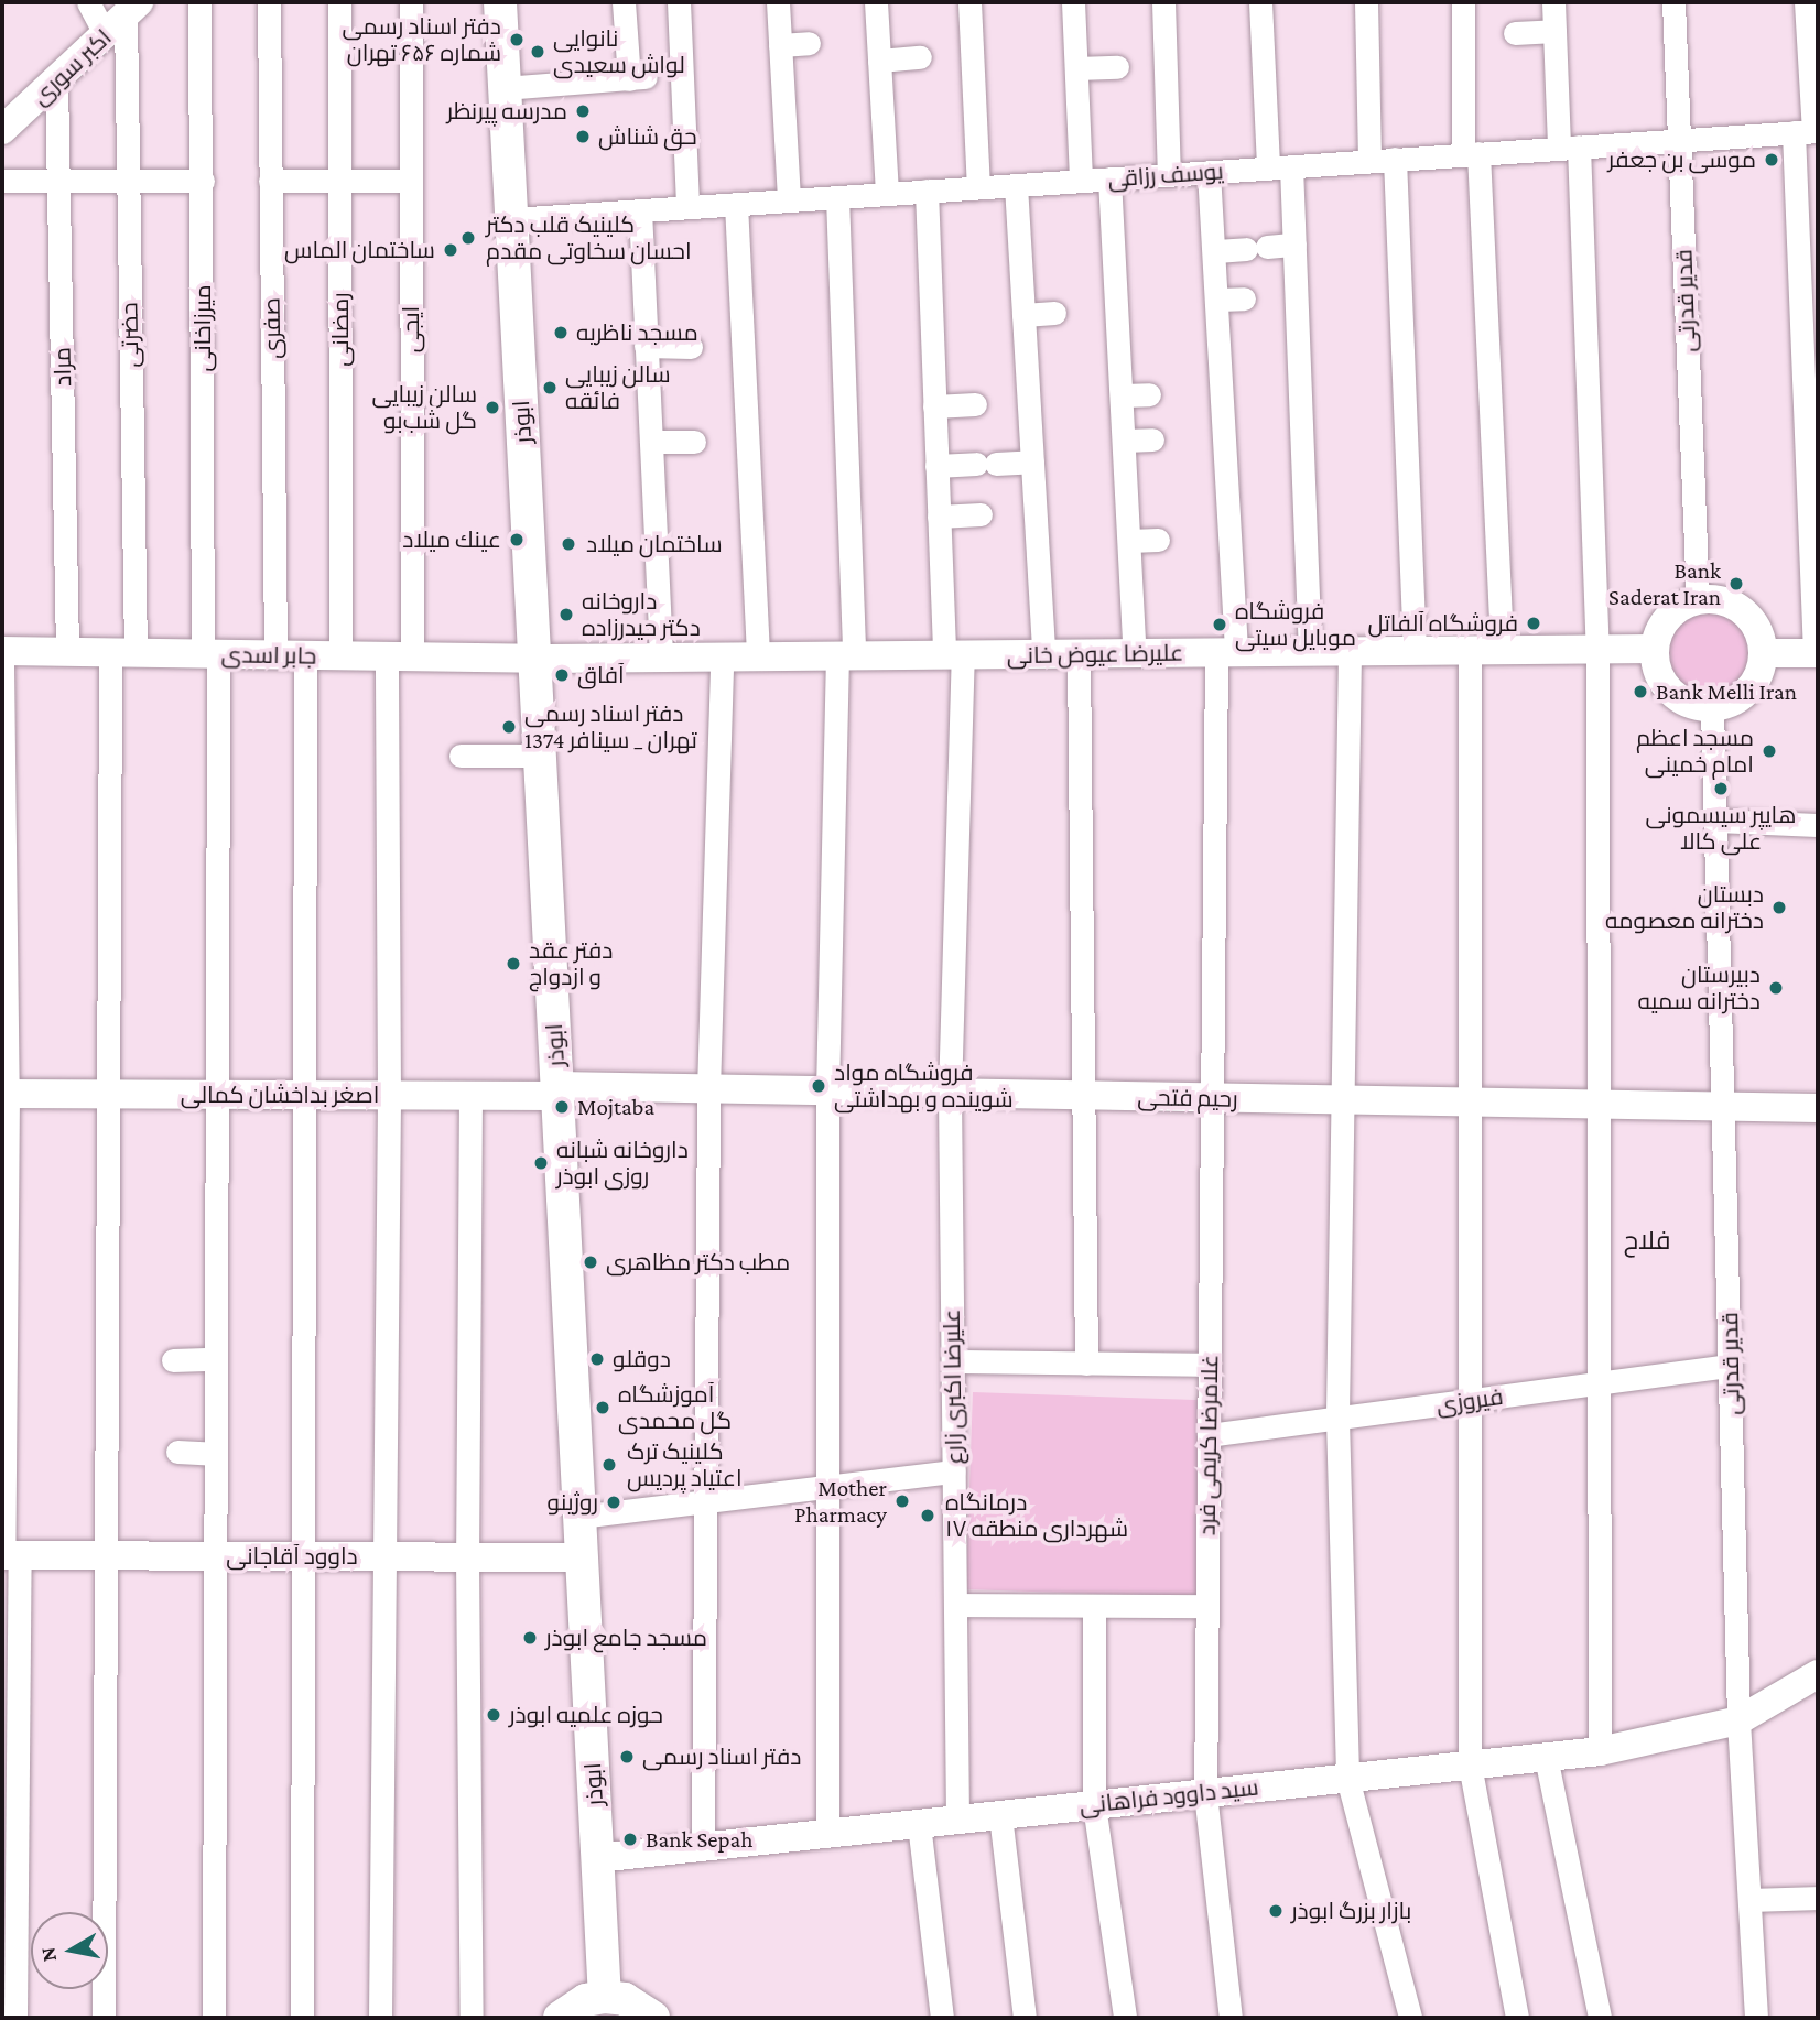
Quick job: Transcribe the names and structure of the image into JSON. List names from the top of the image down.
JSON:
{
  "streets": {
    "main road": ["ابوذر"],
    "street": [
      "اکبر سوری",
      "یوسف رزاقی",
      "قدیر قدرتی",
      "میرزاخانی",
      "صفری",
      "رمضانی",
      "ایجی",
      "حضرتی",
      "مراد",
      "علیرضا عیوض خانی",
      "جابر اسدی",
      "اصغر بداخشان کمالی",
      "رحیم فتحی",
      "علیرضا اکبری زارع",
      "فیروزی",
      "غلامرضا کریمی فرد",
      "داوود آقاجانی",
      "سید داوود فراهانی"
    ]
  },
  "crossings": [
    ["اکبر سوری", "حضرتی"],
    ["اکبر سوری", "مراد"],
    ["یوسف رزاقی", "قدیر قدرتی"],
    ["یوسف رزاقی", "ابوذر"],
    ["یوسف رزاقی", "علیرضا اکبری زارع"],
    ["یوسف رزاقی", "غلامرضا کریمی فرد"],
    ["قدیر قدرتی", "علیرضا عیوض خانی"],
    ["قدیر قدرتی", "رحیم فتحی"],
    ["قدیر قدرتی", "فیروزی"],
    ["قدیر قدرتی", "سید داوود فراهانی"],
    ["میرزاخانی", "جابر اسدی"],
    ["میرزاخانی", "اصغر بداخشان کمالی"],
    ["میرزاخانی", "داوود آقاجانی"],
    ["صفری", "جابر اسدی"],
    ["رمضانی", "جابر اسدی"],
    ["ایجی", "جابر اسدی"],
    ["ایجی", "اصغر بداخشان کمالی"],
    ["ایجی", "داوود آقاجانی"],
    ["حضرتی", "جابر اسدی"],
    ["حضرتی", "اصغر بداخشان کمالی"],
    ["حضرتی", "داوود آقاجانی"],
    ["مراد", "جابر اسدی"],
    ["ابوذر", "علیرضا عیوض خانی"],
    ["ابوذر", "جابر اسدی"],
    ["ابوذر", "اصغر بداخشان کمالی"],
    ["ابوذر", "رحیم فتحی"],
    ["ابوذر", "داوود آقاجانی"],
    ["ابوذر", "سید داوود فراهانی"],
    ["علیرضا عیوض خانی", "جابر اسدی"],
    ["علیرضا عیوض خانی", "علیرضا اکبری زارع"],
    ["علیرضا عیوض خانی", "غلامرضا کریمی فرد"],
    ["اصغر بداخشان کمالی", "رحیم فتحی"],
    ["رحیم فتحی", "علیرضا اکبری زارع"],
    ["رحیم فتحی", "غلامرضا کریمی فرد"],
    ["علیرضا اکبری زارع", "سید داوود فراهانی"],
    ["فیروزی", "غلامرضا کریمی فرد"],
    ["غلامرضا کریمی فرد", "سید داوود فراهانی"]
  ],
  "districts": ["فلاح"],
  "places": [
    "دفتر اسناد رسمی شماره ۶۵۶ تهران",
    "نانوایی لواش سعیدی",
    "مدرسه پیرنظر",
    "حق شناش",
    "موسی بن جعفر",
    "کلینیک قلب دکتر احسان سخاوتی مقدم",
    "ساختمان الماس",
    "مسجد ناظریه",
    "سالن زیبایی فائقه",
    "سالن زیبایی گل شب‌بو",
    "عينك ميلاد",
    "ساختمان میلاد",
    "Bank Saderat Iran",
    "داروخانه دکتر حیدرزاده",
    "فروشگاه آلفاتل",
    "فروشگاه موبایل سیتی",
    "آفاق",
    "Bank Melli Iran",
    "دفتر اسناد رسمی 1374 تهران _ سینافر",
    "مسجد اعظم امام خمینی",
    "هایپر سیسمونی علی کالا",
    "دبستان دخترانه معصومه",
    "دفتر عقد و ازدواج",
    "دبیرستان دخترانه سمیه",
    "فروشگاه مواد شوینده و بهداشتی",
    "Mojtaba",
    "داروخانه شبانه روزی ابوذر",
    "مطب دکتر مظاهری",
    "دوقلو",
    "آموزشگاه گل محمدی",
    "کلینیک ترک اعتیاد پردیس",
    "Mother Pharmacy",
    "روژینو",
    "درمانگاه شهرداری منطقه ۱۷",
    "مسجد جامع ابوذر",
    "حوزه علمیه ابوذر",
    "دفتر اسناد رسمی",
    "Bank Sepah",
    "بازار بزرگ ابوذر"
  ],
  "north": "left"
}
